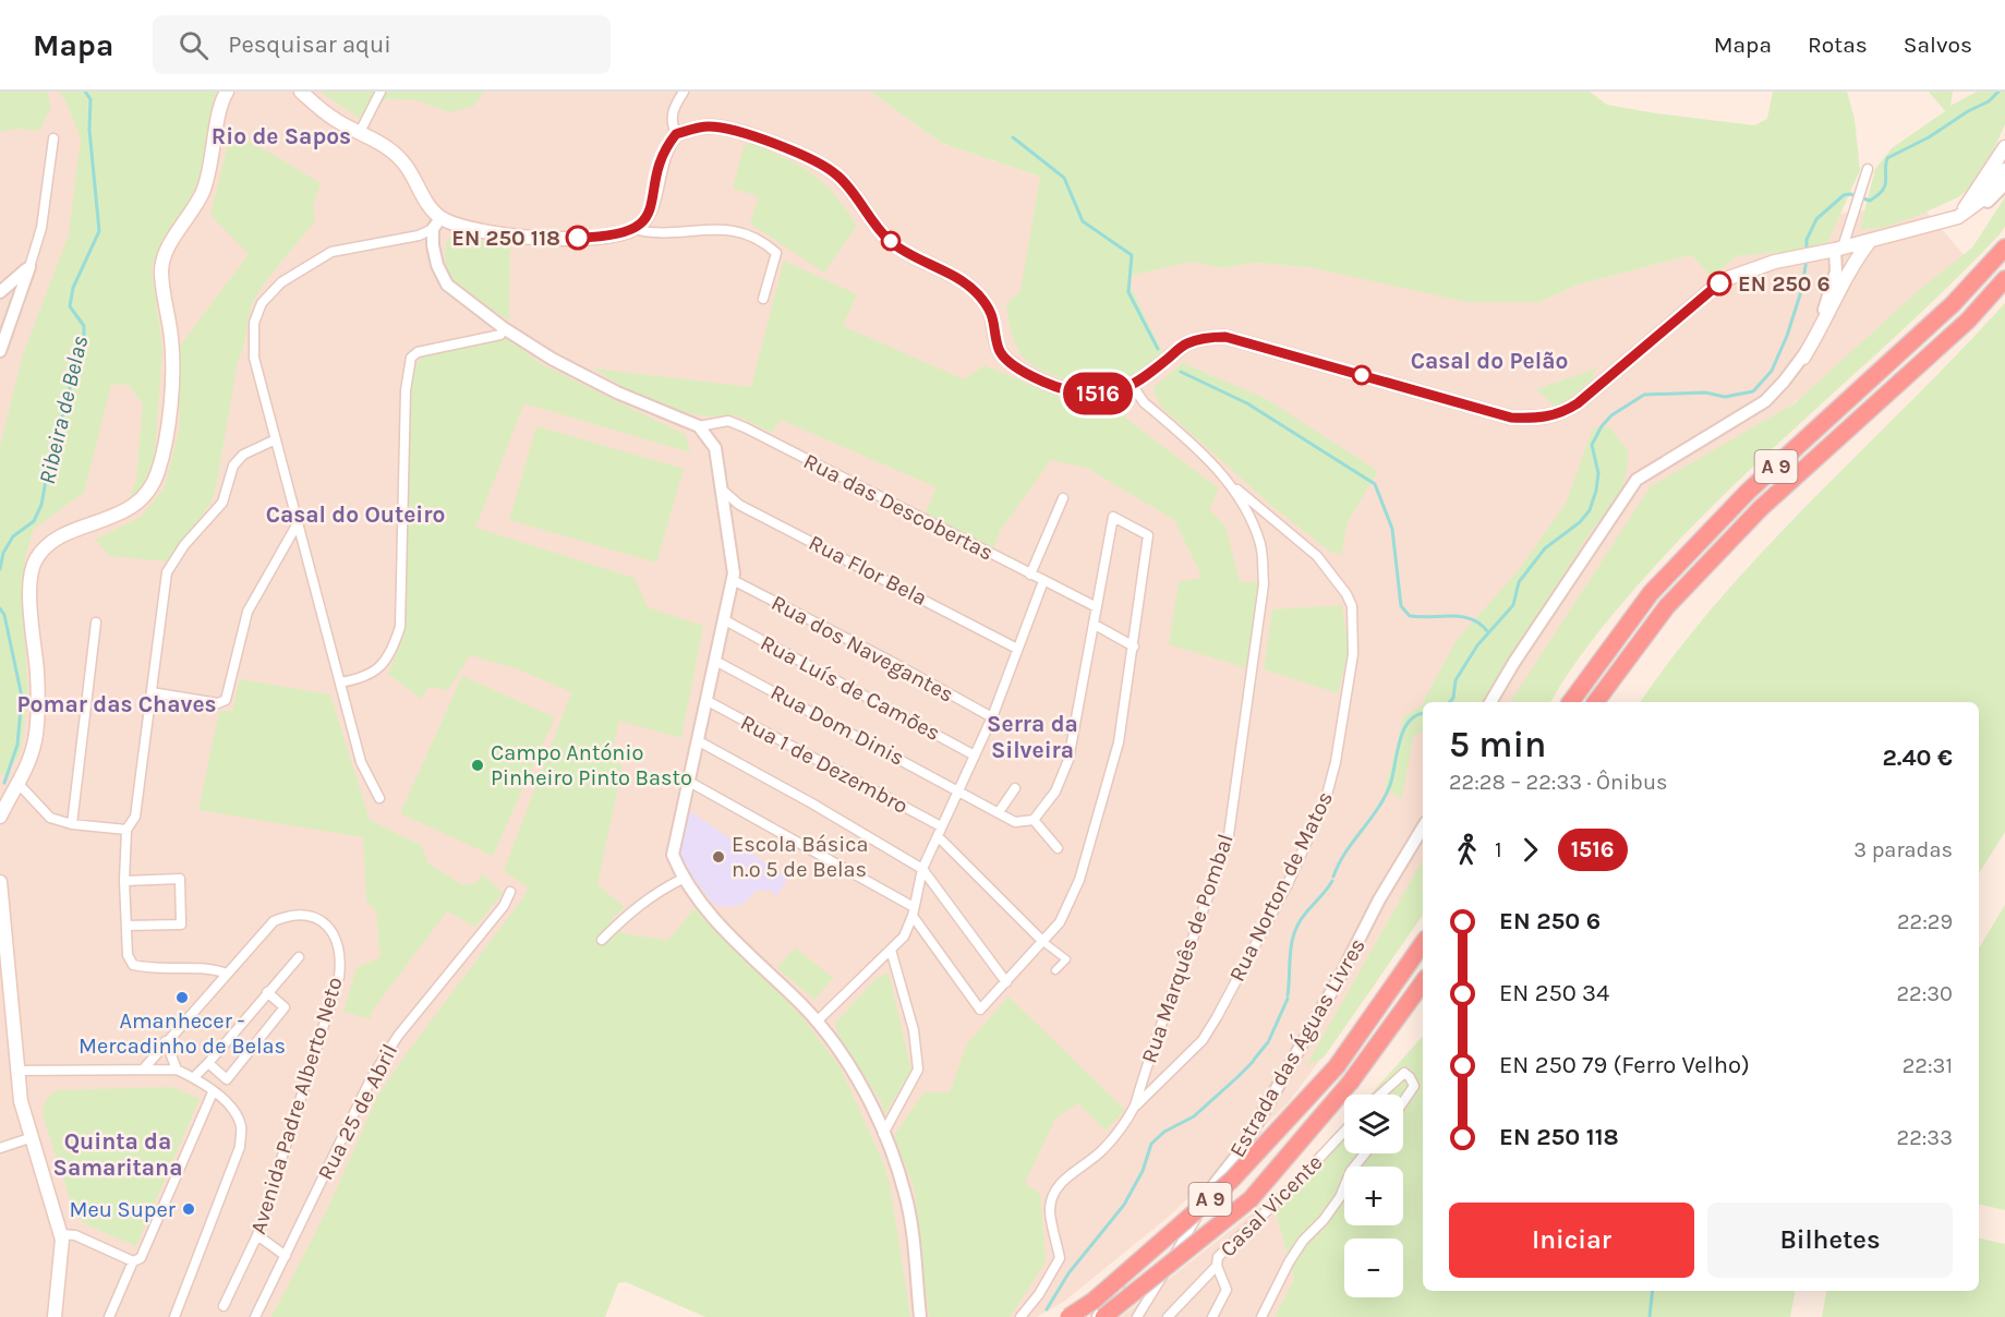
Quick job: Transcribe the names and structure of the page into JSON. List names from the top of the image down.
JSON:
{
  "streets": {
    "highway": ["A 9"],
    "street": [
      "Rua das Descobertas",
      "Rua Flor Bela",
      "Rua dos Navegantes",
      "Rua Luís de Camões",
      "Rua Dom Dinis",
      "Rua 1 de Dezembro",
      "Rua Norton de Matos",
      "Rua Marquês de Pombal",
      "Estrada das Águas Livres",
      "Avenida Padre Alberto Neto",
      "Rua 25 de Abril",
      "Casal Vicente"
    ]
  },
  "crossings": [
    ["Rua Norton de Matos", "Rua Marquês de Pombal"]
  ],
  "districts": [
    "Rio de Sapos",
    "Casal do Pelão",
    "Casal do Outeiro",
    "Pomar das Chaves",
    "Serra da Silveira",
    "Quinta da Samaritana"
  ],
  "water": ["Ribeira de Belas"],
  "places": [
    "EN 250 118",
    "EN 250 6",
    "Campo António Pinheiro Pinto Basto",
    "Escola Básica n.º 5 de Belas",
    "Amanhecer - Mercadinho de Belas",
    "Meu Super"
  ],
  "lines": ["bus line 1516"],
  "page": {
    "header": "Mapa",
    "search": "Pesquisar aqui",
    "nav": ["Mapa", "Rotas", "Salvos"],
    "on_map": "1516",
    "heading": ["5 min", "22:28 – 22:33 · Ônibus", "2.40 €"],
    "legs": ["1", "1516", "3 paradas"],
    "list": [
      {
        "name": "EN 250 6",
        "value": "22:29"
      },
      {
        "name": "EN 250 34",
        "value": "22:30"
      },
      {
        "name": "EN 250 79 (Ferro Velho)",
        "value": "22:31"
      },
      {
        "name": "EN 250 118",
        "value": "22:33"
      }
    ],
    "map_buttons": ["+", "−"],
    "buttons": ["Iniciar", "Bilhetes"]
  }
}
